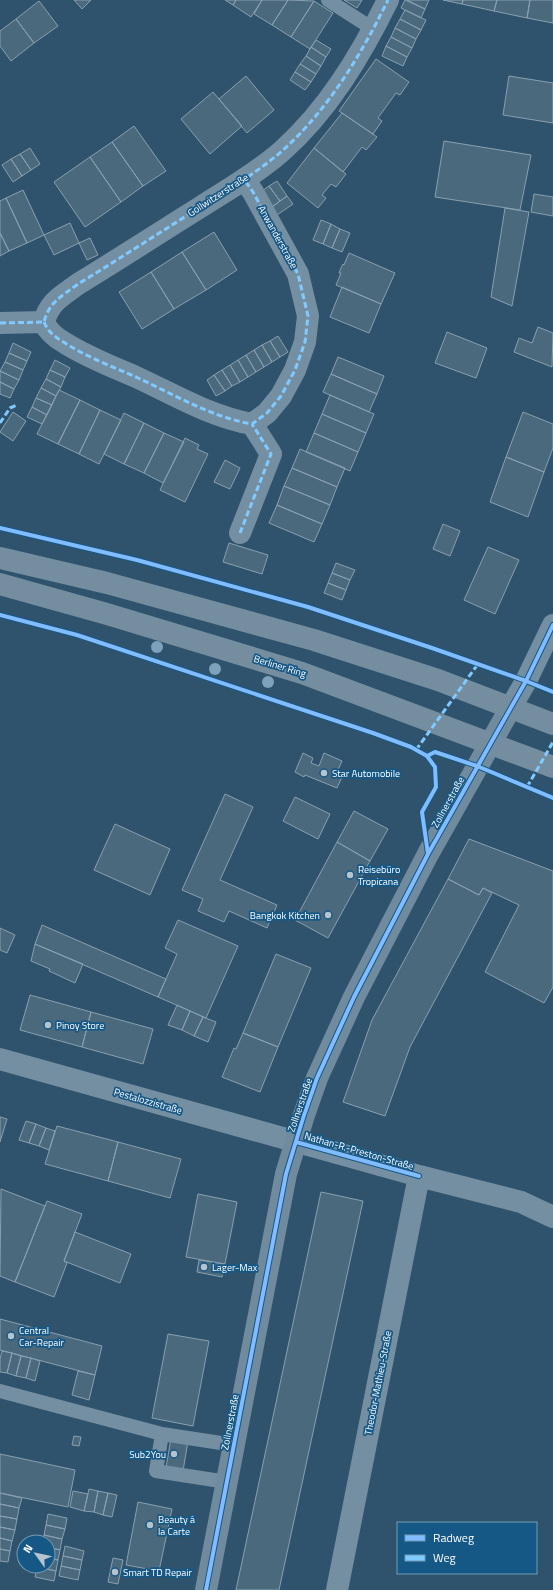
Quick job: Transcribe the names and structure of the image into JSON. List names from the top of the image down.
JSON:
{
  "streets": {
    "main road": ["Berliner Ring"],
    "street": [
      "Gollwitzerstraße",
      "Anwanderstraße",
      "Zollnerstraße",
      "Pestalozzistraße",
      "Nathan-R.-Preston-Straße",
      "Theodor-Mathieu-Straße"
    ]
  },
  "crossings": [
    ["Gollwitzerstraße", "Anwanderstraße"],
    ["Berliner Ring", "Zollnerstraße"],
    ["Zollnerstraße", "Pestalozzistraße"],
    ["Zollnerstraße", "Nathan-R.-Preston-Straße"],
    ["Pestalozzistraße", "Nathan-R.-Preston-Straße"],
    ["Nathan-R.-Preston-Straße", "Theodor-Mathieu-Straße"]
  ],
  "places": [
    "Star Automobile",
    "Reisebüro Tropicana",
    "Bangkok Kitchen",
    "Pinoy Store",
    "Lager-Max",
    "Central Car-Repair",
    "Sub2You",
    "Beauty á la Carte",
    "Smart TD Repair"
  ],
  "legend": ["Radweg", "Weg"],
  "north": "top left"
}
